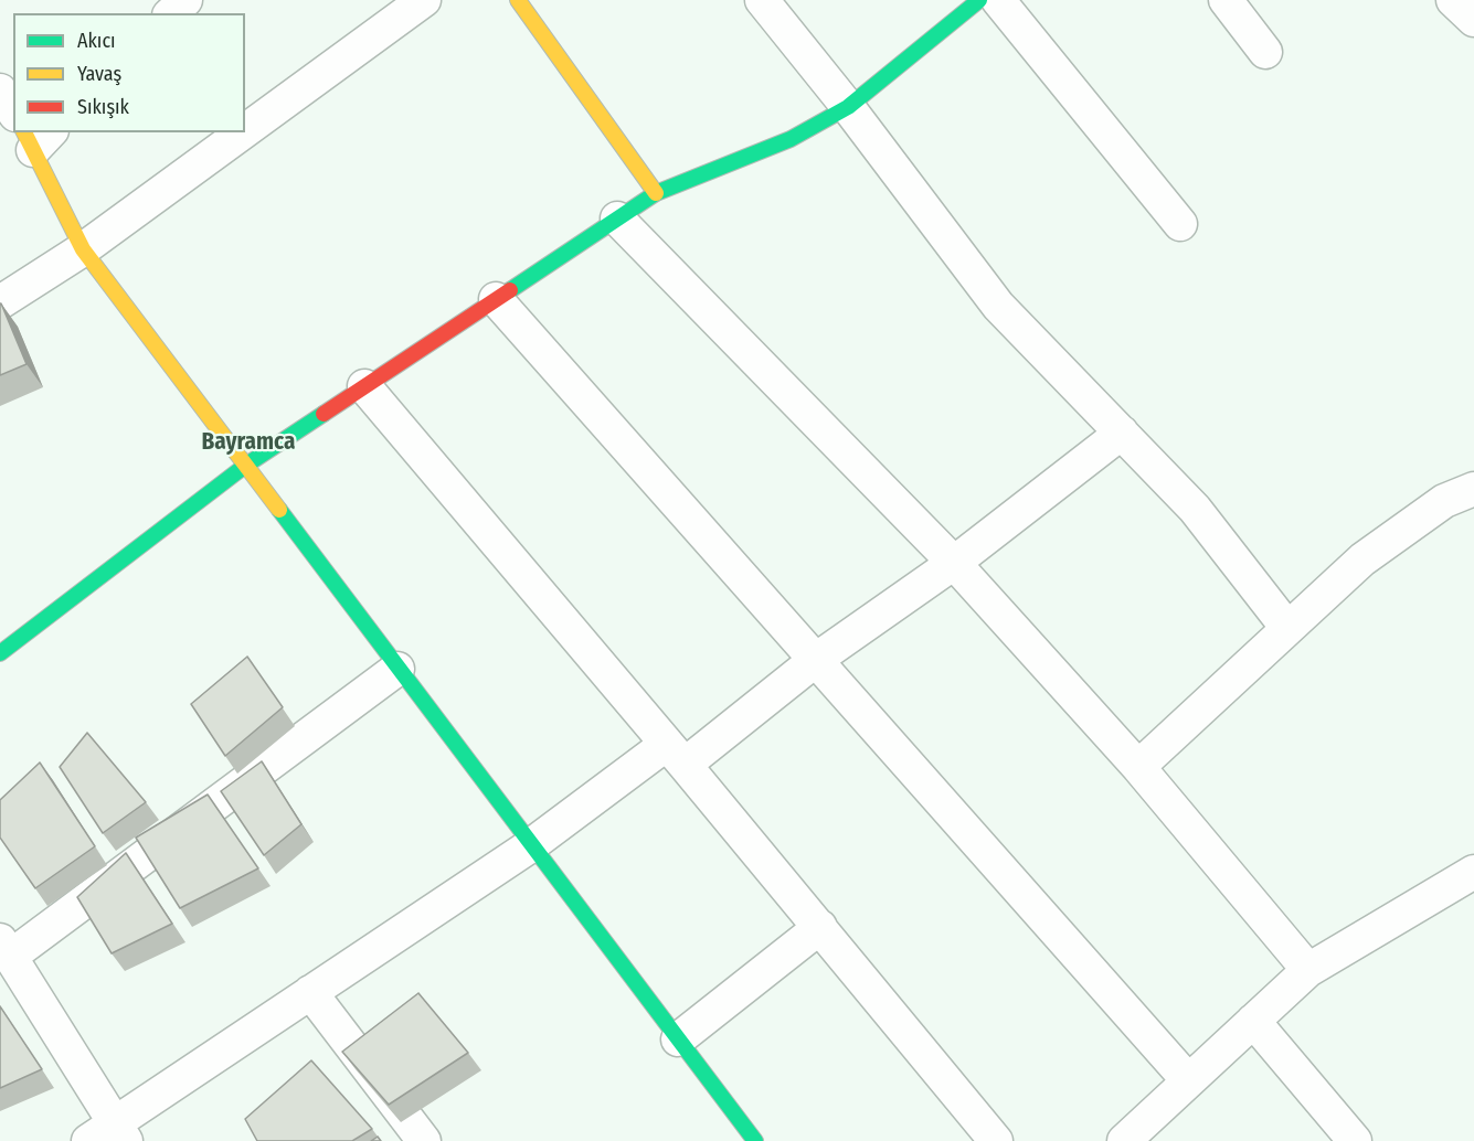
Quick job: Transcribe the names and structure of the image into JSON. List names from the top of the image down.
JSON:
{
  "districts": ["Bayramca"],
  "legend": ["Akıcı", "Yavaş", "Sıkışık"]
}
